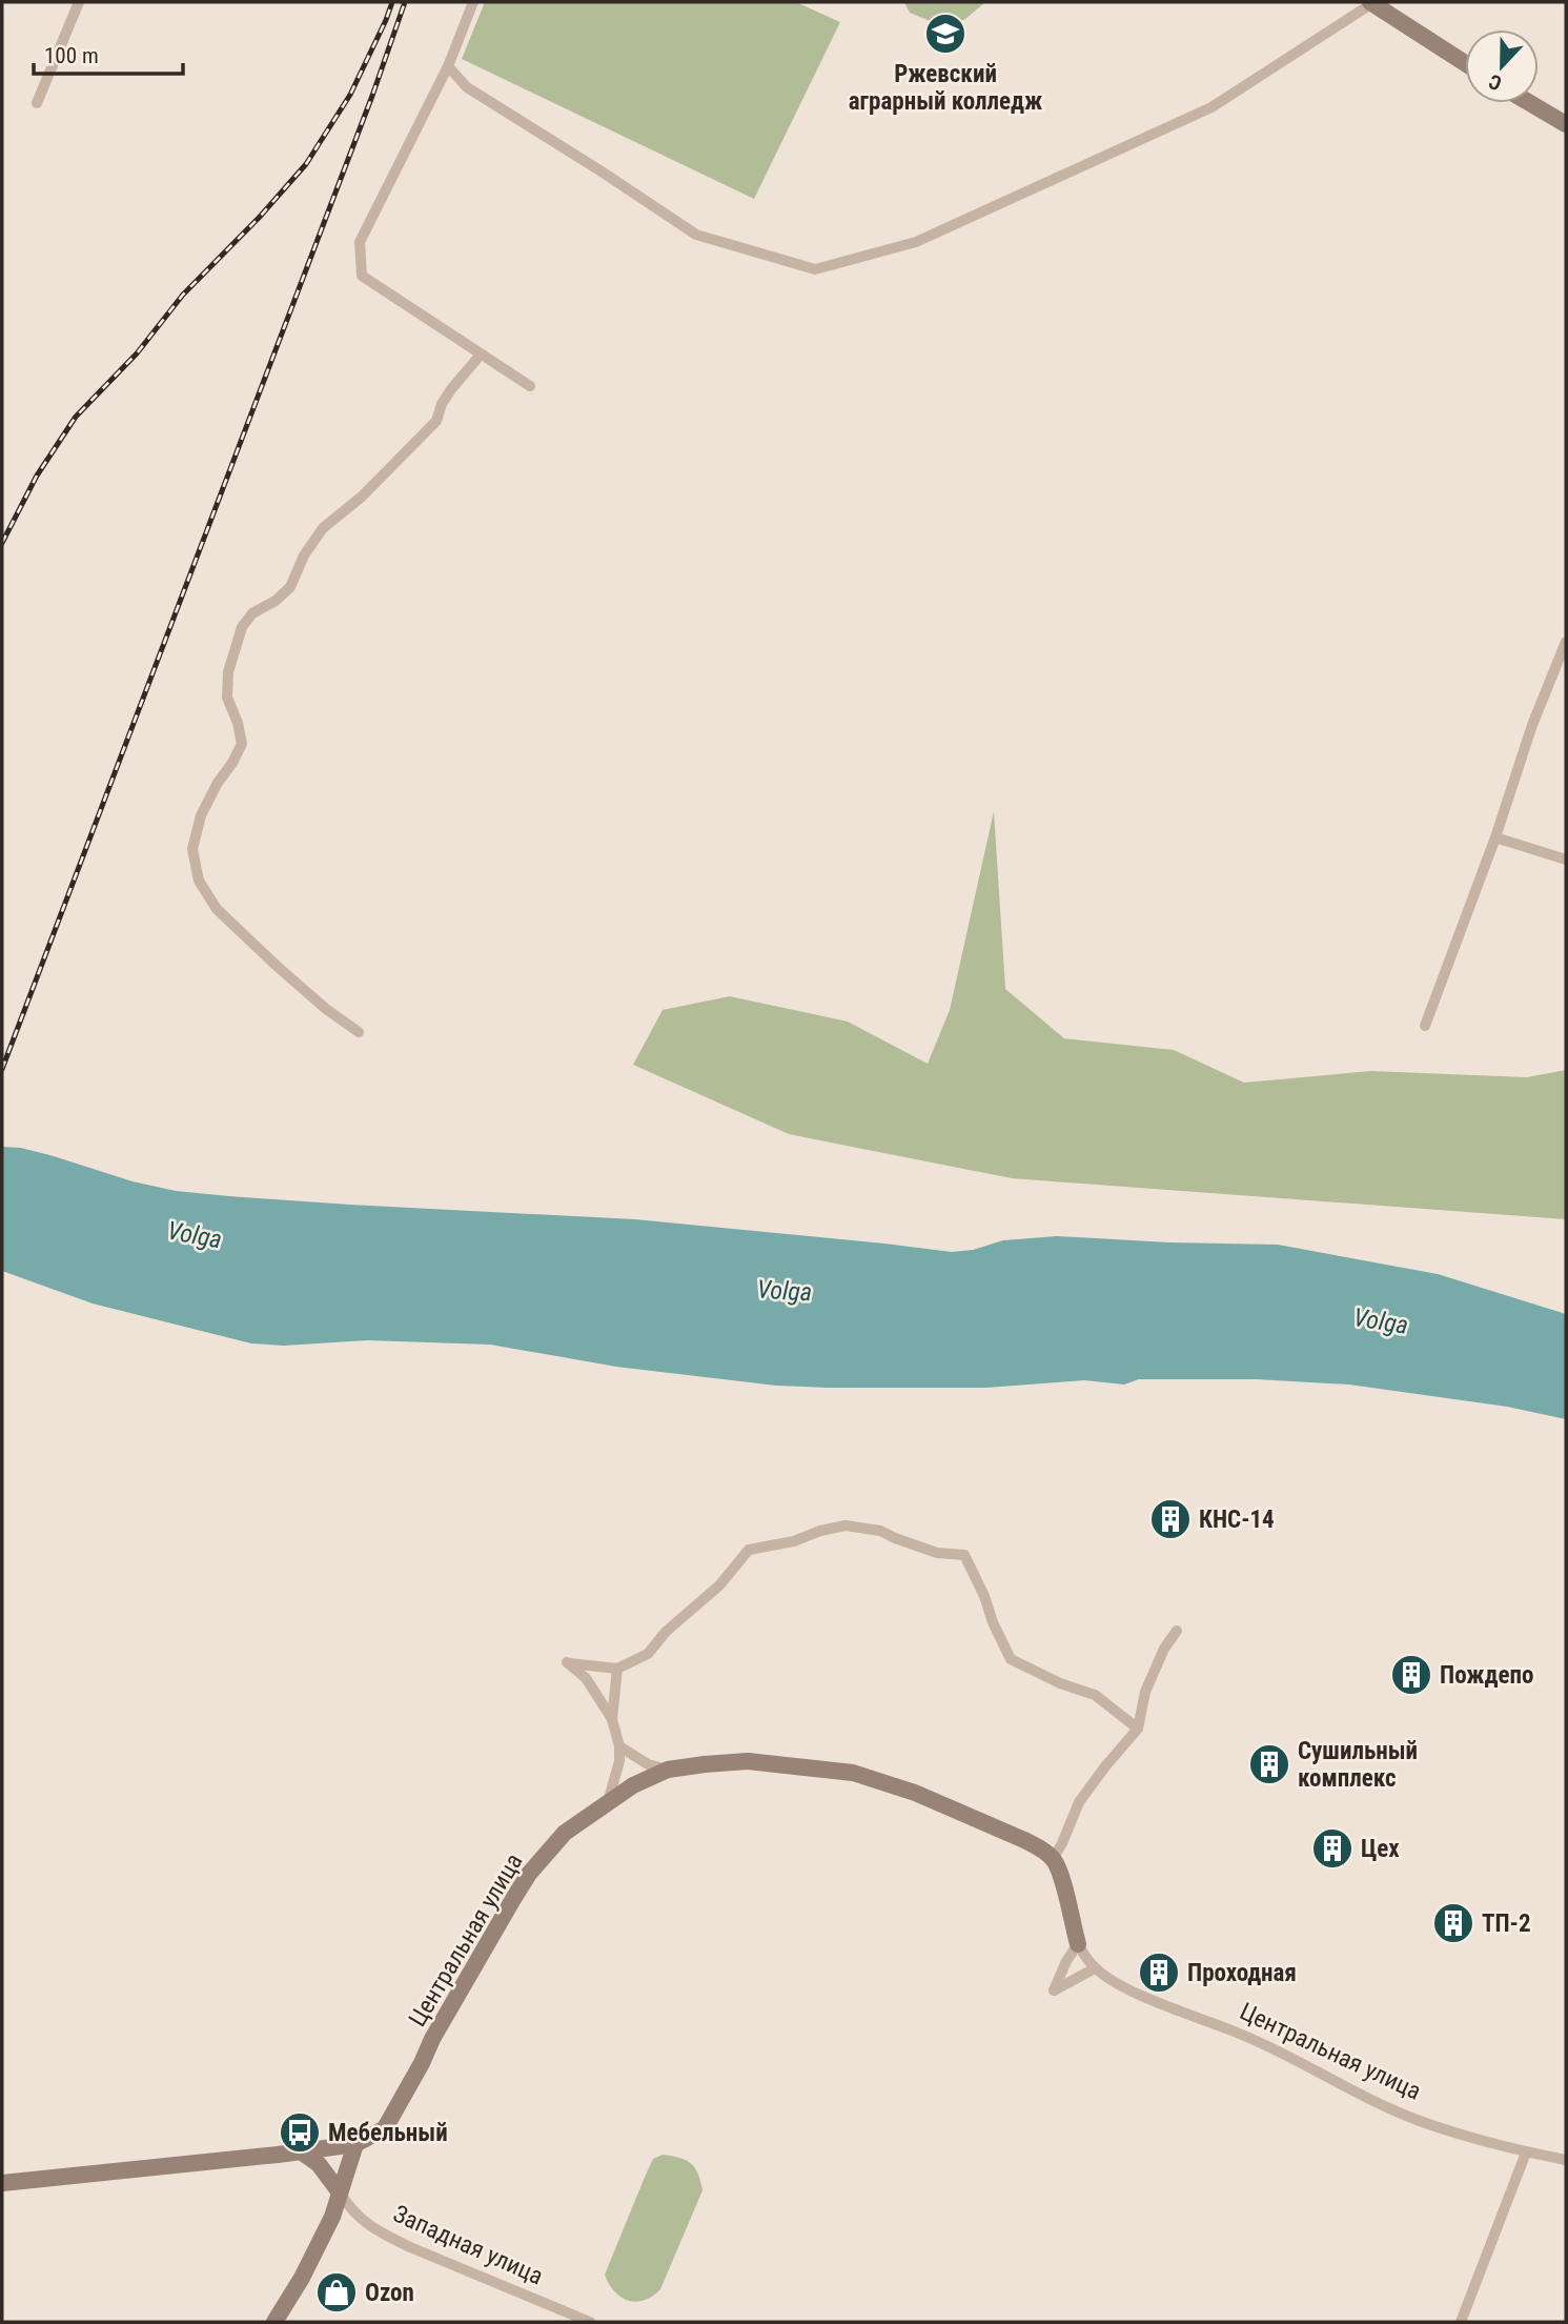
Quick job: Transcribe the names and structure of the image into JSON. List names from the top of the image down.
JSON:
{
  "streets": {
    "street": ["Центральная улица", "Западная улица"]
  },
  "water": ["Volga"],
  "places": {
    "school or university": ["Ржевский аграрный колледж"],
    "building": [
      "КНС-14",
      "Пождепо",
      "Сушильный комплекс",
      "Цех",
      "ТП-2",
      "Проходная"
    ],
    "bus stop": ["Мебельный"],
    "shop": ["Ozon"]
  },
  "scale_bar": "100 m",
  "north": "bottom"
}
